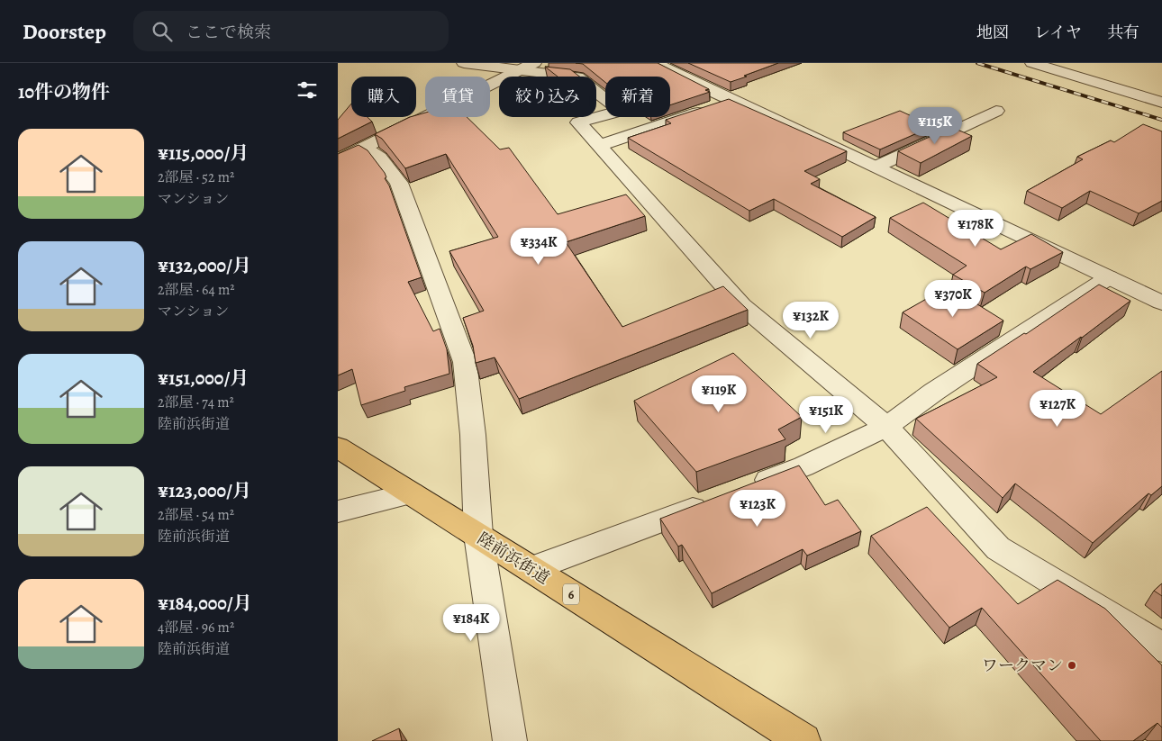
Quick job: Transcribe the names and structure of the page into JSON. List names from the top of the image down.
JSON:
{
  "streets": {
    "highway": ["陸前浜街道", "6"]
  },
  "places": ["ワークマン"],
  "page": {
    "header": "Doorstep",
    "search": "ここで検索",
    "nav": ["地図", "レイヤ", "共有"],
    "heading": "10件の物件",
    "chip": [
      "購入",
      "賃貸",
      "絞り込み",
      "新着"
    ],
    "price": [
      "¥115K",
      "¥178K",
      "¥334K",
      "¥370K",
      "¥132K",
      "¥119K",
      "¥127K",
      "¥151K",
      "¥123K",
      "¥184K"
    ],
    "list": [
      {
        "name": "¥115,000/月",
        "note": "2部屋 · 52 m² · マンション"
      },
      {
        "name": "¥132,000/月",
        "note": "2部屋 · 64 m² · マンション"
      },
      {
        "name": "¥151,000/月",
        "note": "2部屋 · 74 m² · 陸前浜街道"
      },
      {
        "name": "¥123,000/月",
        "note": "2部屋 · 54 m² · 陸前浜街道"
      },
      {
        "name": "¥184,000/月",
        "note": "4部屋 · 96 m² · 陸前浜街道"
      }
    ]
  }
}
